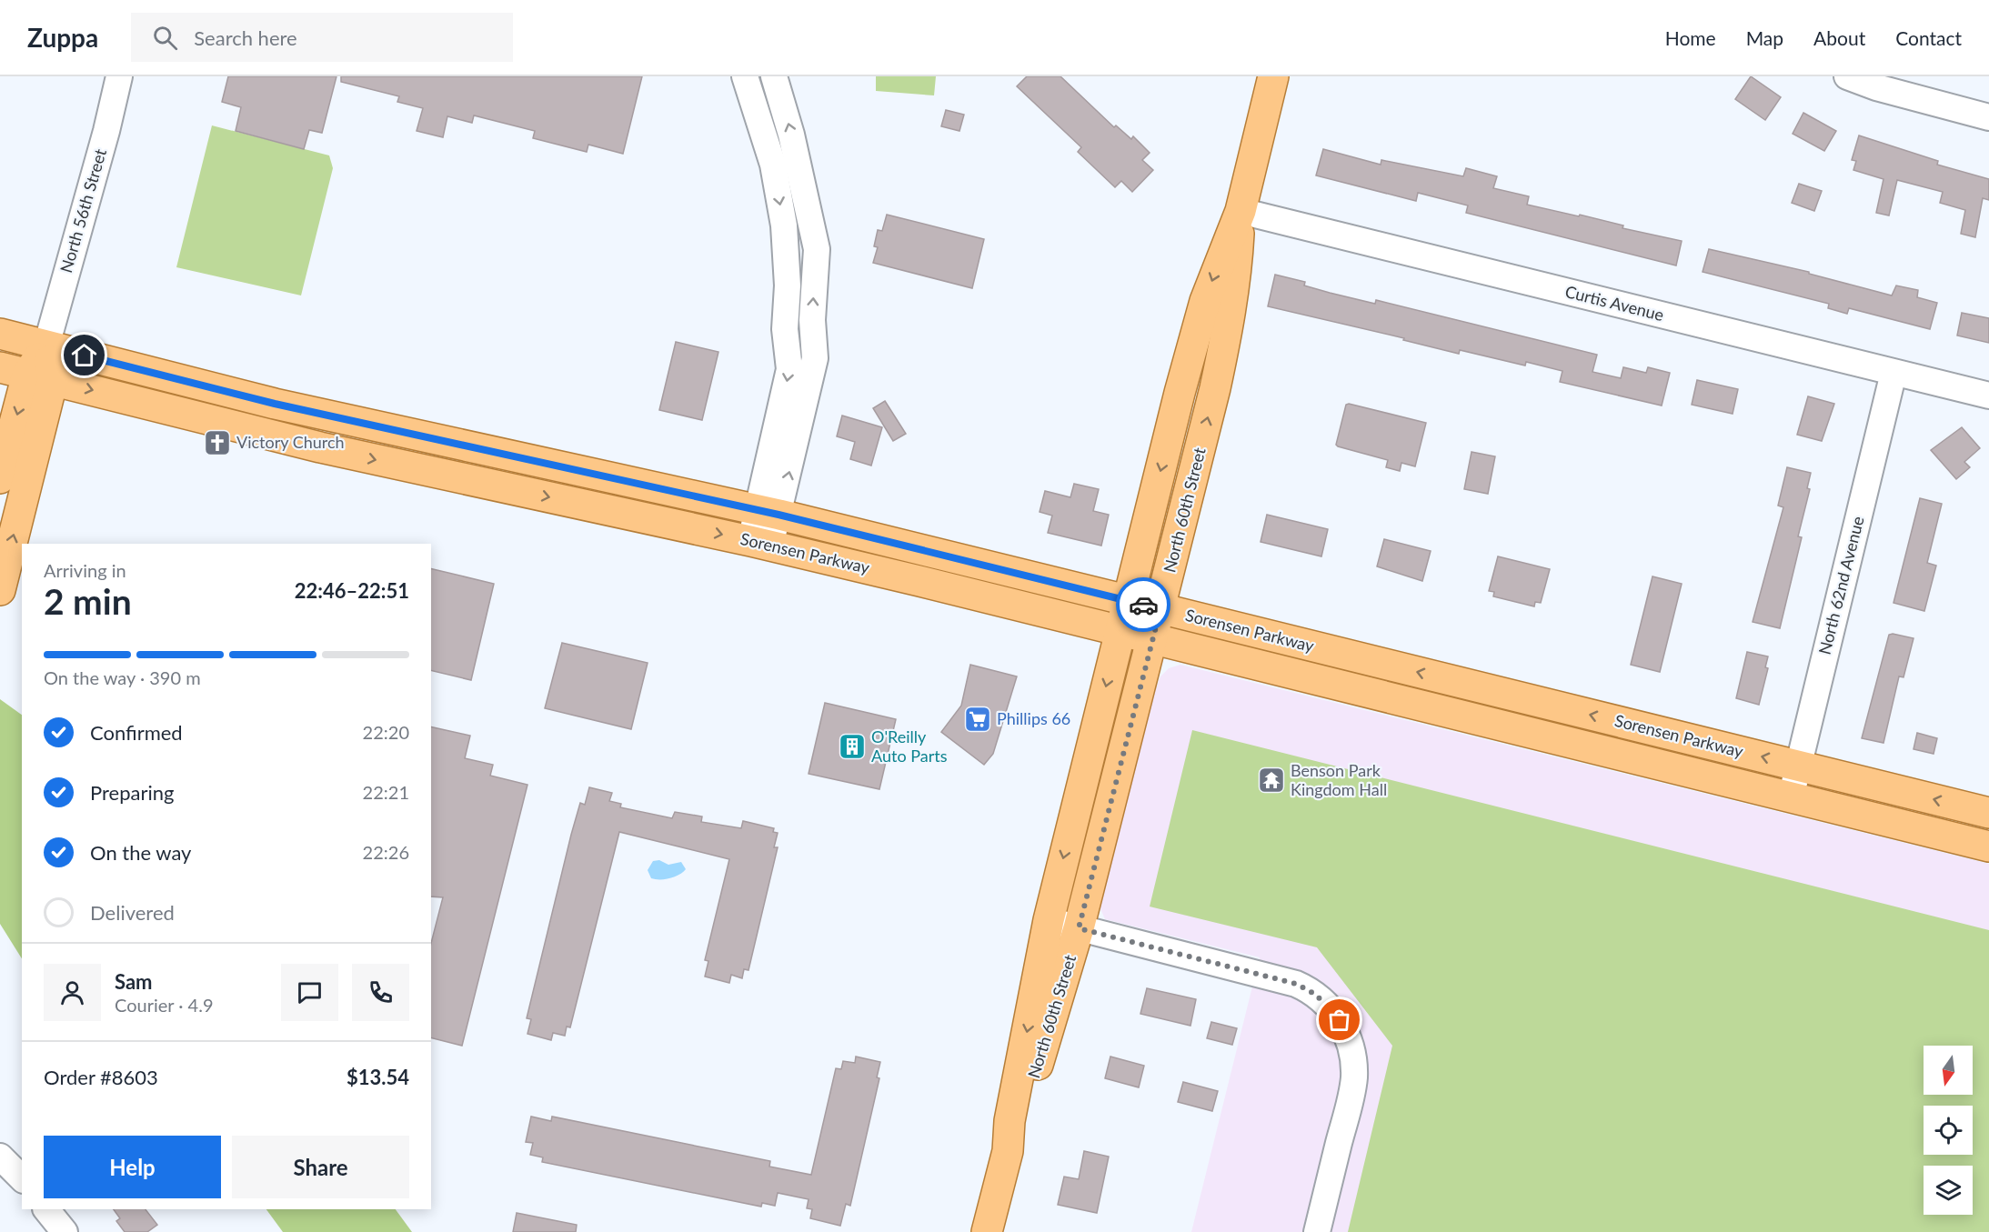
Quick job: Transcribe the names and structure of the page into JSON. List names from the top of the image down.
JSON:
{
  "streets": {
    "main road": ["North 60th Street", "Sorensen Parkway"],
    "street": ["North 56th Street", "Curtis Avenue", "North 62nd Avenue"]
  },
  "crossings": [
    ["North 56th Street", "Sorensen Parkway"],
    ["Curtis Avenue", "North 60th Street"],
    ["Curtis Avenue", "North 62nd Avenue"],
    ["North 60th Street", "Sorensen Parkway"],
    ["Sorensen Parkway", "North 62nd Avenue"]
  ],
  "places": {
    "church": ["Victory Church"],
    "supermarket": ["Phillips 66"],
    "building": ["O'Reilly Auto Parts"],
    "temple": ["Benson Park Kingdom Hall"]
  },
  "north": "bottom",
  "page": {
    "header": "Zuppa",
    "search": "Search here",
    "nav": [
      "Home",
      "Map",
      "About",
      "Contact"
    ],
    "heading": ["2 min", "Arriving in", "22:46–22:51"],
    "panel": [
      "Sam",
      "Courier · 4.9",
      "Order #8603",
      "$13.54"
    ],
    "bar": "On the way · 390 m",
    "list": [
      ["Confirmed", "22:20"],
      ["Preparing", "22:21"],
      ["On the way", "22:26"],
      "Delivered"
    ],
    "buttons": ["Help", "Share"]
  }
}
